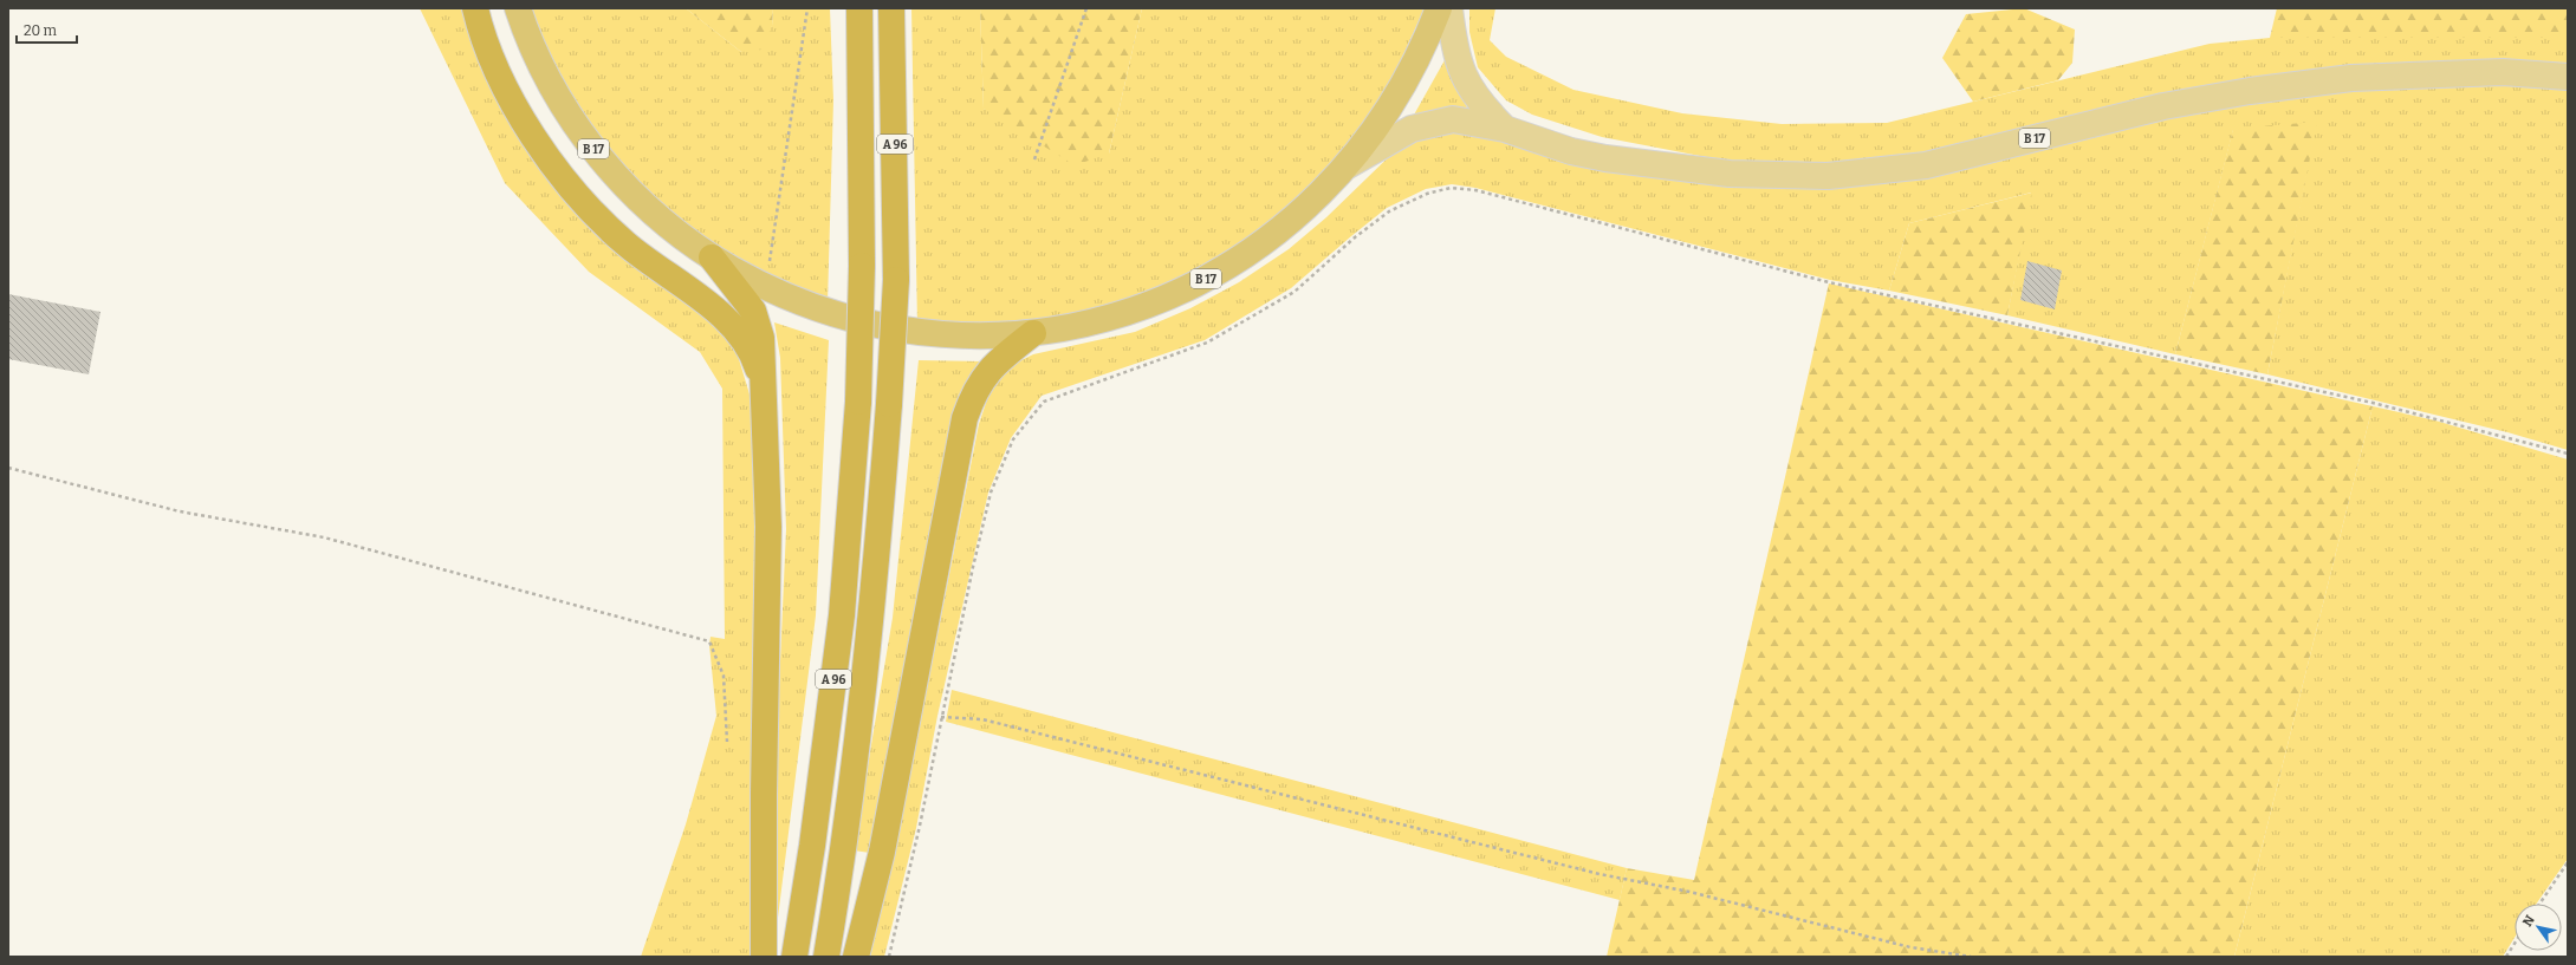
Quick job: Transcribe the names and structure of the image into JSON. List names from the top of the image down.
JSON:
{
  "streets": {
    "highway": ["B 17", "A 96"]
  },
  "scale_bar": "20 m",
  "north": "top left"
}
